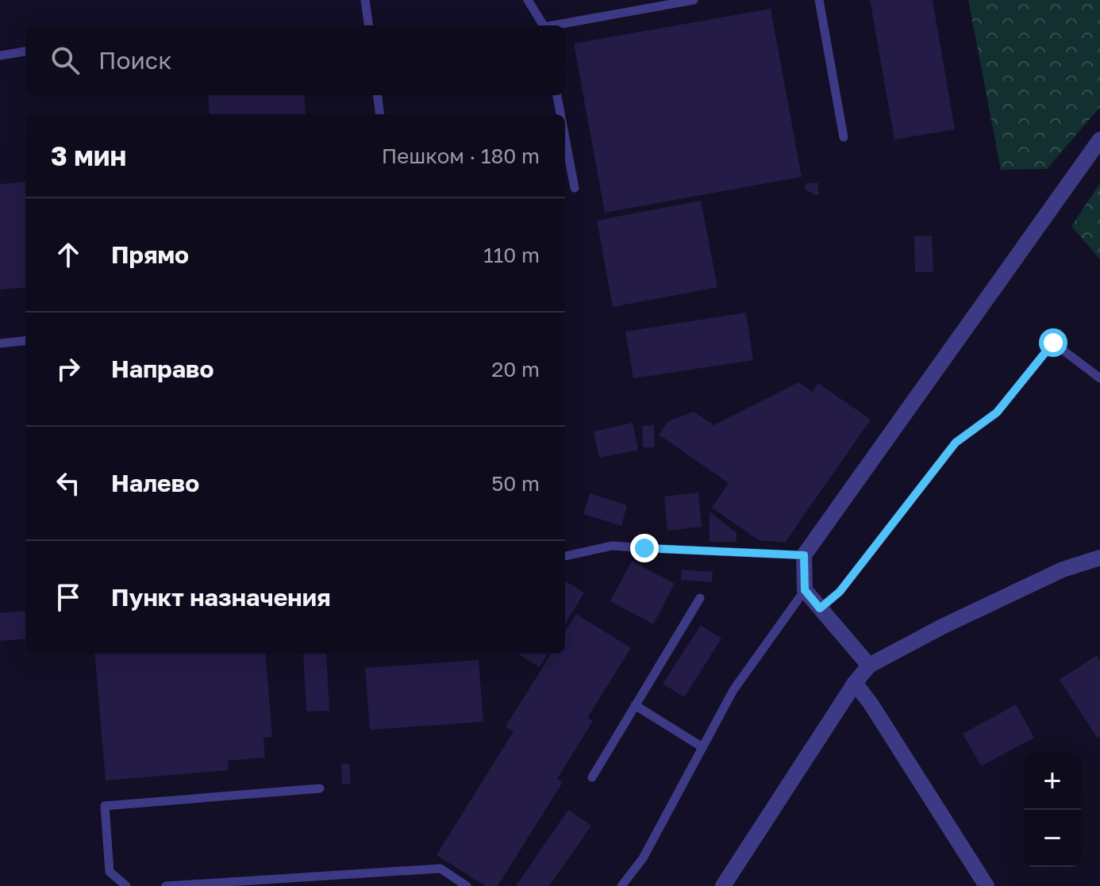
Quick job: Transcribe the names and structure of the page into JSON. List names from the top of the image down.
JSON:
{
  "page": {
    "search": "Поиск",
    "heading": ["3 мин", "Пешком · 180 m"],
    "list": [
      ["Прямо", "110 m"],
      ["Направо", "20 m"],
      ["Налево", "50 m"],
      "Пункт назначения"
    ],
    "map_buttons": ["+", "−"]
  }
}
